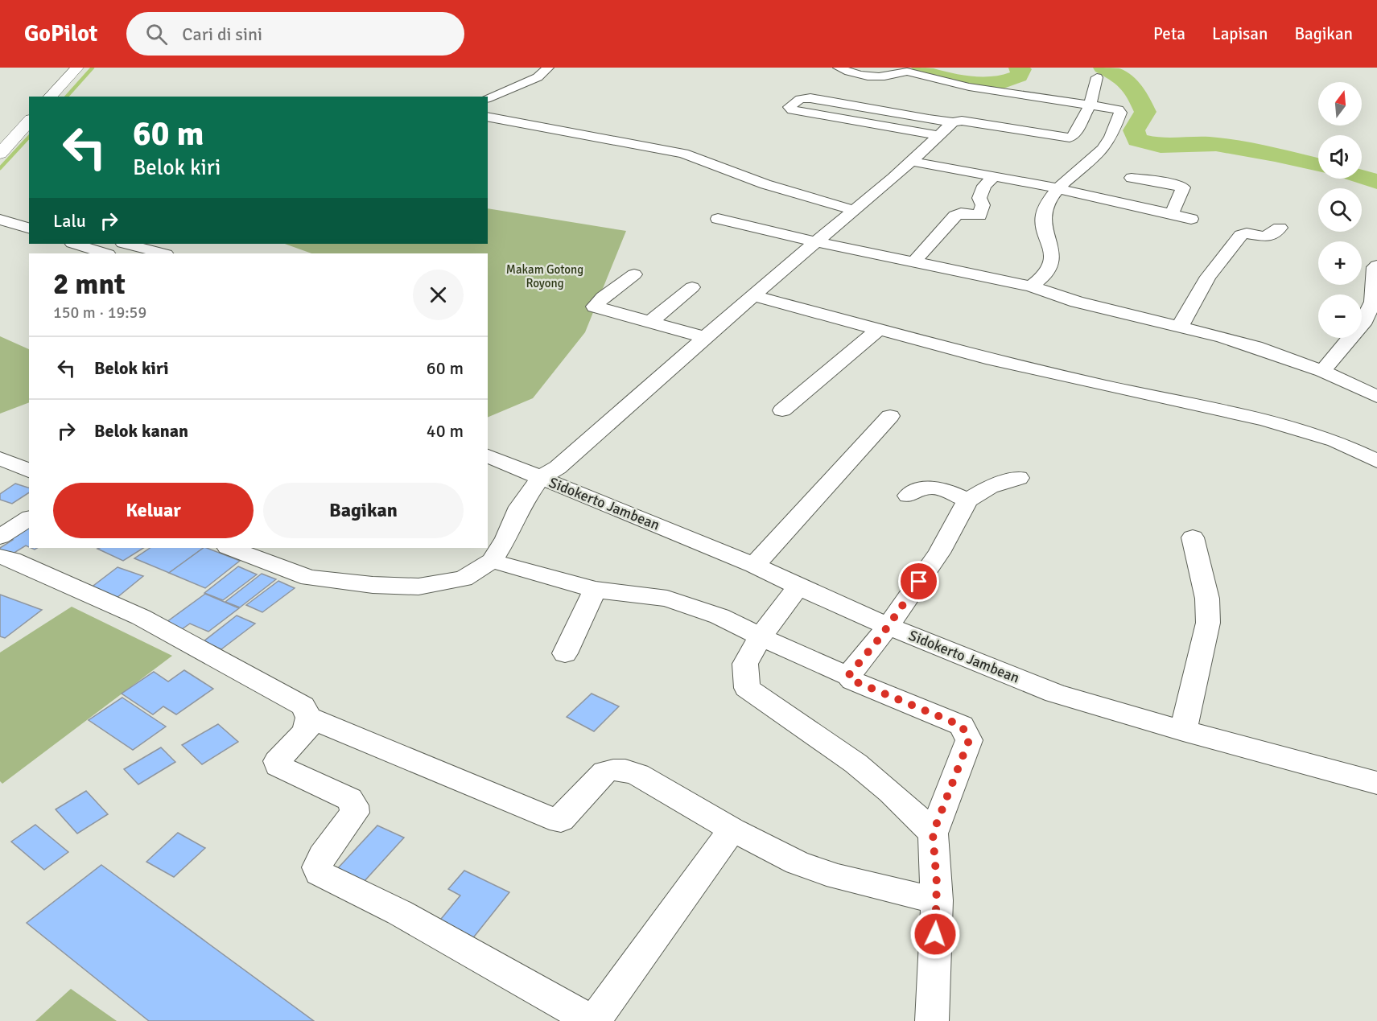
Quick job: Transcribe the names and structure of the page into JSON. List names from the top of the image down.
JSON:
{
  "streets": {
    "street": ["Sidokerto Jambean"]
  },
  "parks": ["Makam Gotong Royong"],
  "north": "top",
  "page": {
    "header": "GoPilot",
    "search": "Cari di sini",
    "nav": ["Peta", "Lapisan", "Bagikan"],
    "map_buttons": ["+", "−"],
    "turn": ["60 m", "Belok kiri"],
    "then": "Lalu",
    "heading": ["2 mnt", "150 m · 19:59"],
    "list": [
      {
        "name": "Belok kiri",
        "value": "60 m"
      },
      {
        "name": "Belok kanan",
        "value": "40 m"
      }
    ],
    "buttons": ["Keluar", "Bagikan"]
  }
}
